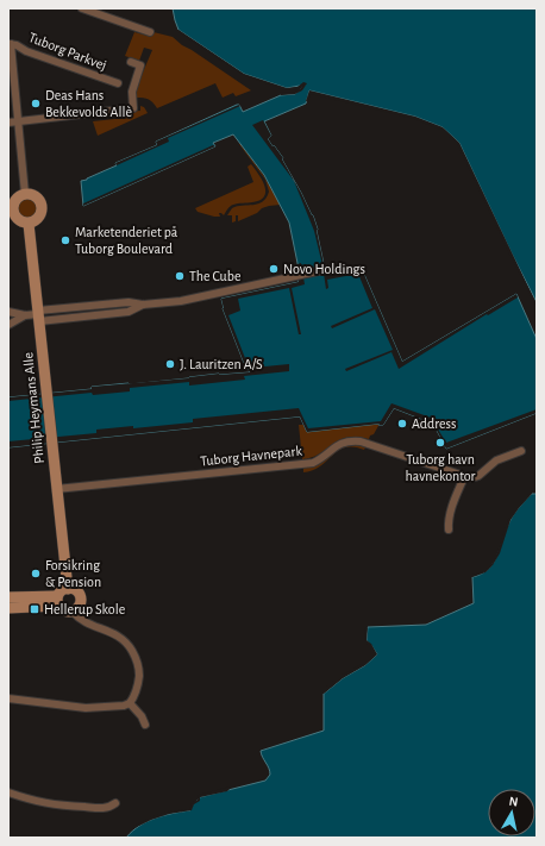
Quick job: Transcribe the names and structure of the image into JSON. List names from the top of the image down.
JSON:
{
  "streets": {
    "street": ["Tuborg Parkvej", "Philip Heymans Alle", "Tuborg Havnepark"]
  },
  "crossings": [
    ["Philip Heymans Alle", "Tuborg Havnepark"]
  ],
  "places": {
    "other": [
      "Deas Hans Bekkevolds Allè",
      "Marketenderiet på Tuborg Boulevard",
      "Novo Holdings",
      "The Cube",
      "J. Lauritzen A/S",
      "Address",
      "Tuborg havn havnekontor",
      "Forsikring & Pension"
    ],
    "transit": ["Hellerup Skole"]
  },
  "north": "top"
}
